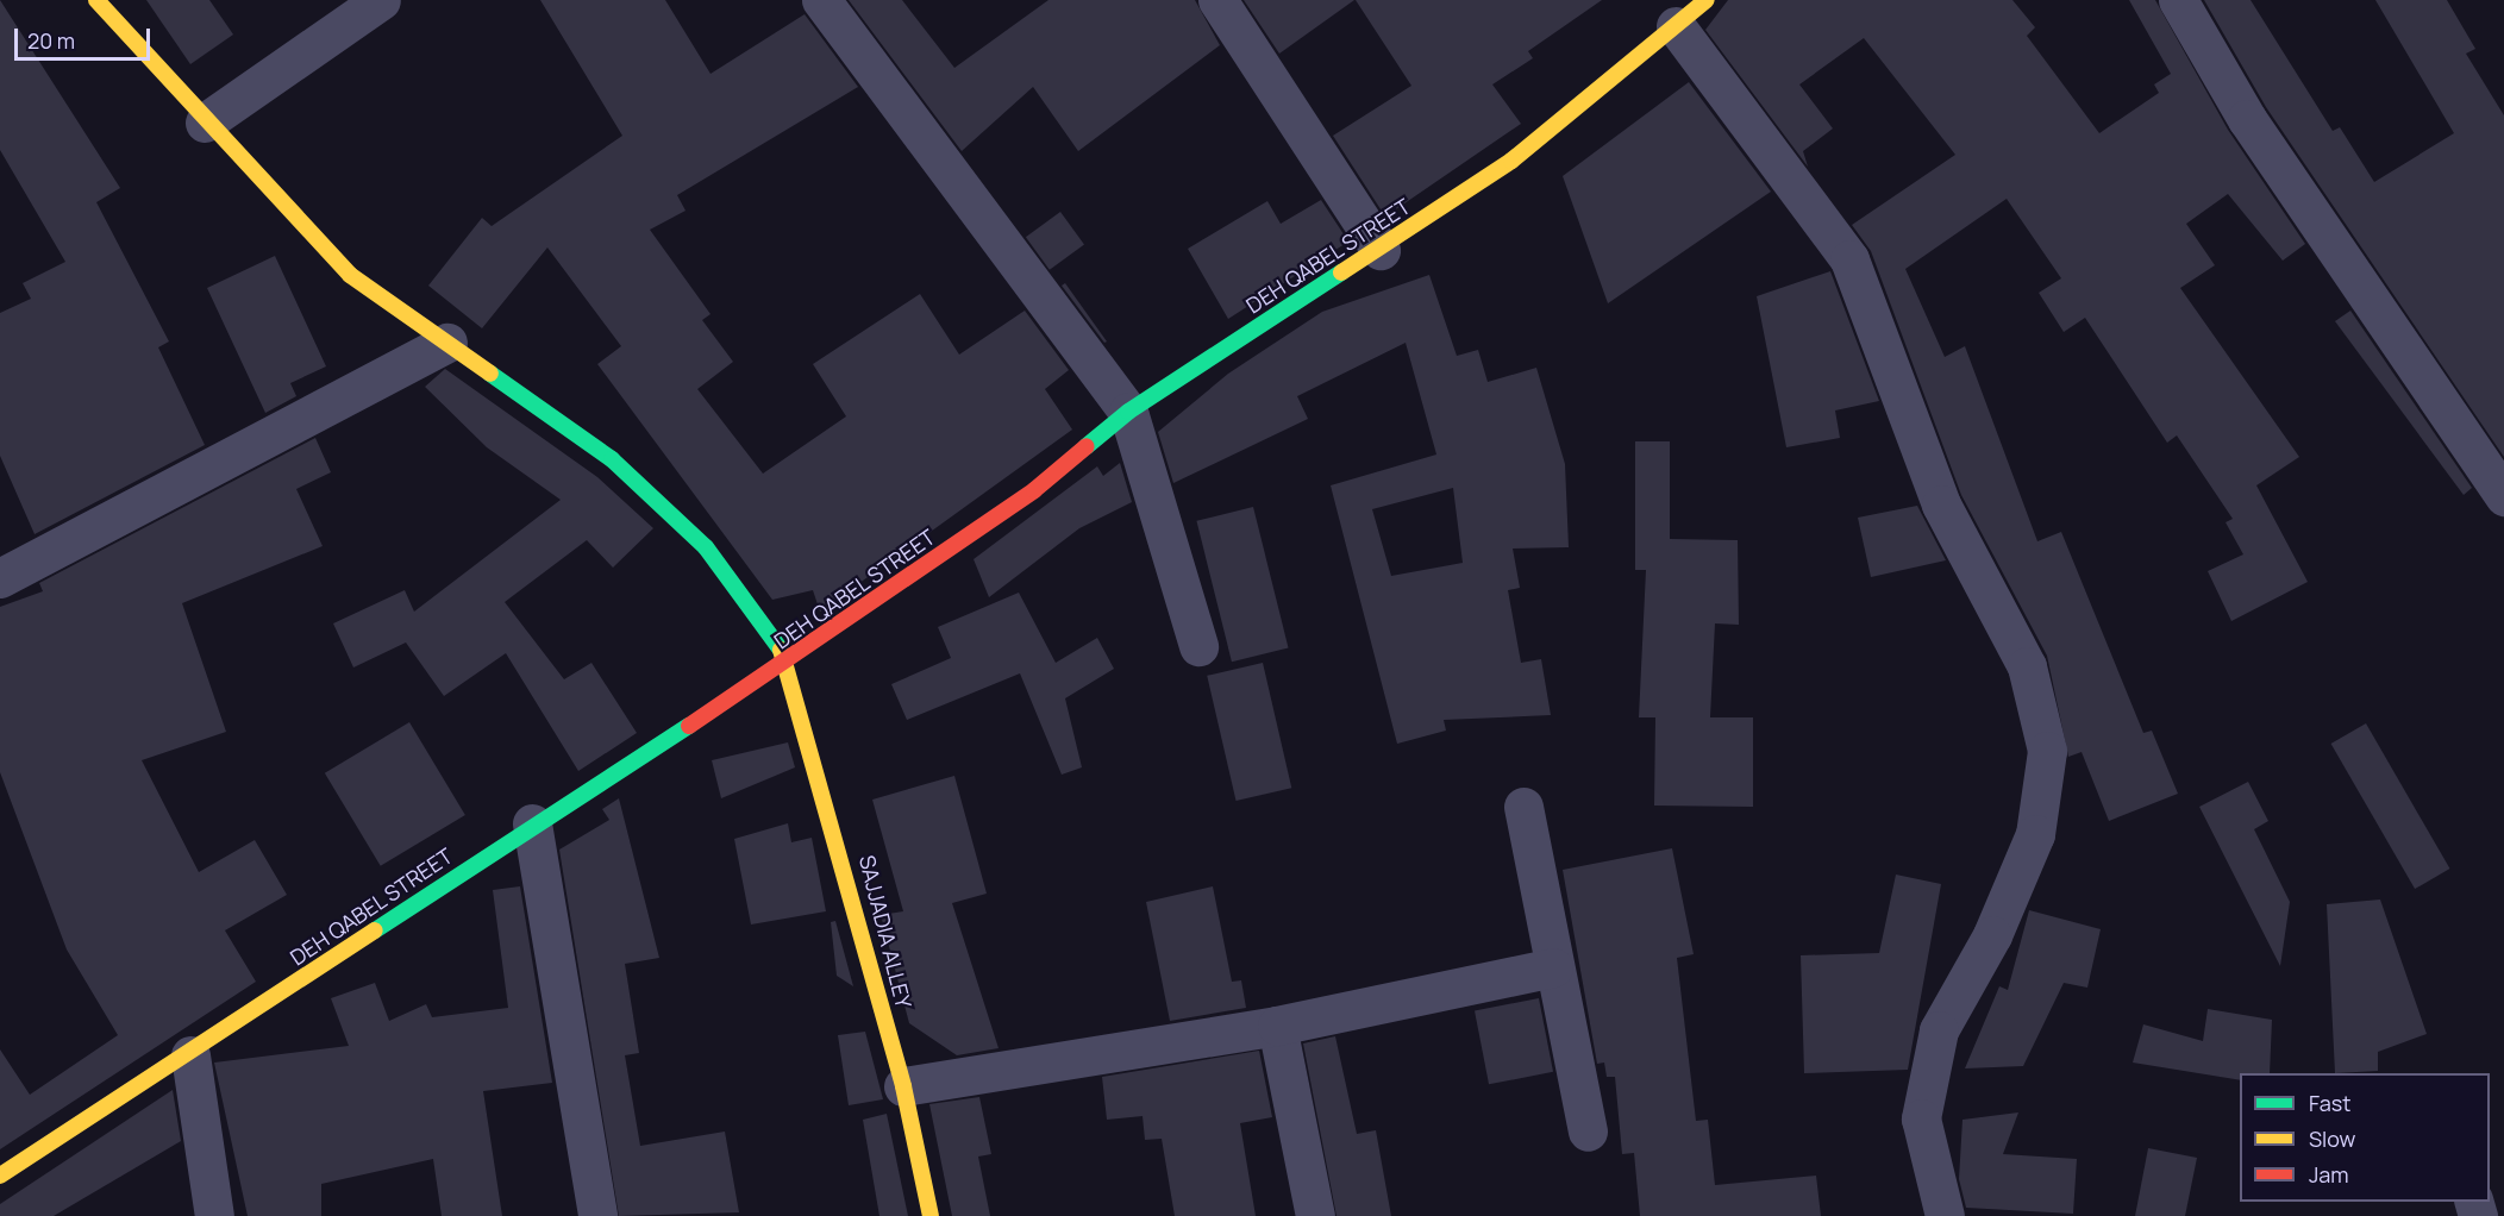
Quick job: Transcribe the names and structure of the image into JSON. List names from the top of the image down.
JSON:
{
  "streets": {
    "street": ["DEH QABEL STREET", "SAJJADIA ALLEY"]
  },
  "crossings": [
    ["DEH QABEL STREET", "SAJJADIA ALLEY"]
  ],
  "legend": ["Fast", "Slow", "Jam"],
  "scale_bar": "20 m"
}
